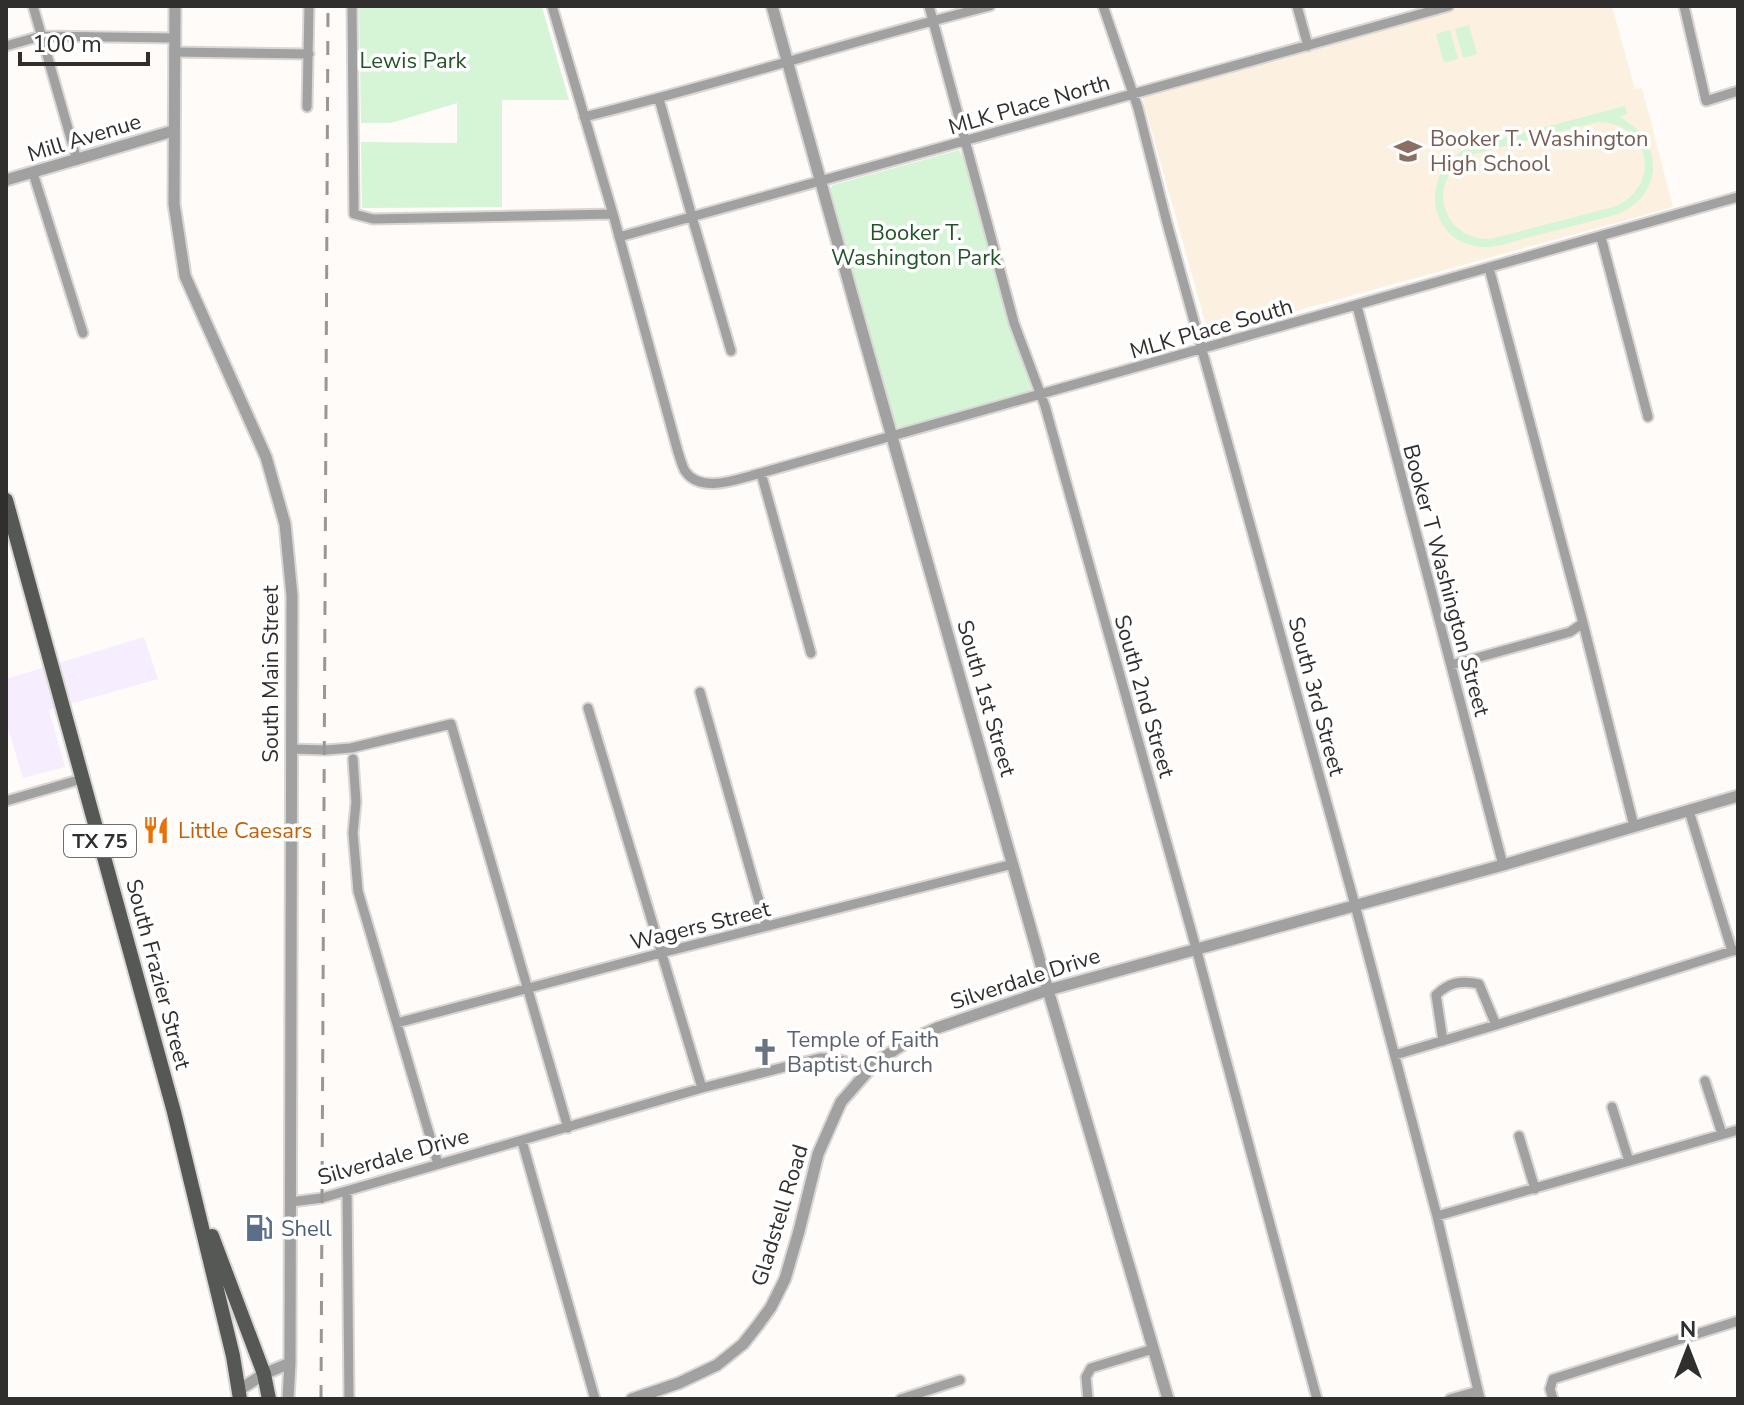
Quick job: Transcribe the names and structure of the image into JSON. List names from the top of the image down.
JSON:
{
  "streets": {
    "main road": ["TX 75", "South Frazier Street"],
    "street": [
      "MLK Place North",
      "Mill Avenue",
      "MLK Place South",
      "Booker T Washington Street",
      "South Main Street",
      "South 2nd Street",
      "South 3rd Street",
      "South 1st Street",
      "Wagers Street",
      "Silverdale Drive",
      "Gladstell Road"
    ]
  },
  "crossings": [
    ["MLK Place North", "MLK Place South"],
    ["MLK Place North", "South 2nd Street"],
    ["MLK Place North", "South 3rd Street"],
    ["MLK Place North", "South 1st Street"],
    ["Mill Avenue", "South Main Street"],
    ["MLK Place South", "Booker T Washington Street"],
    ["MLK Place South", "South 2nd Street"],
    ["MLK Place South", "South 3rd Street"],
    ["MLK Place South", "South 1st Street"],
    ["Booker T Washington Street", "Silverdale Drive"],
    ["South Main Street", "Silverdale Drive"],
    ["South 2nd Street", "Silverdale Drive"],
    ["South 3rd Street", "Silverdale Drive"],
    ["South 1st Street", "Wagers Street"],
    ["South 1st Street", "Silverdale Drive"],
    ["Silverdale Drive", "Gladstell Road"]
  ],
  "parks": ["Lewis Park", "Booker T. Washington Park"],
  "places": {
    "school or university": ["Booker T. Washington High School"],
    "restaurant": ["Little Caesars"],
    "church": ["Temple of Faith Baptist Church"],
    "fuel station": ["Shell"]
  },
  "scale_bar": "100 m",
  "north": "top"
}
